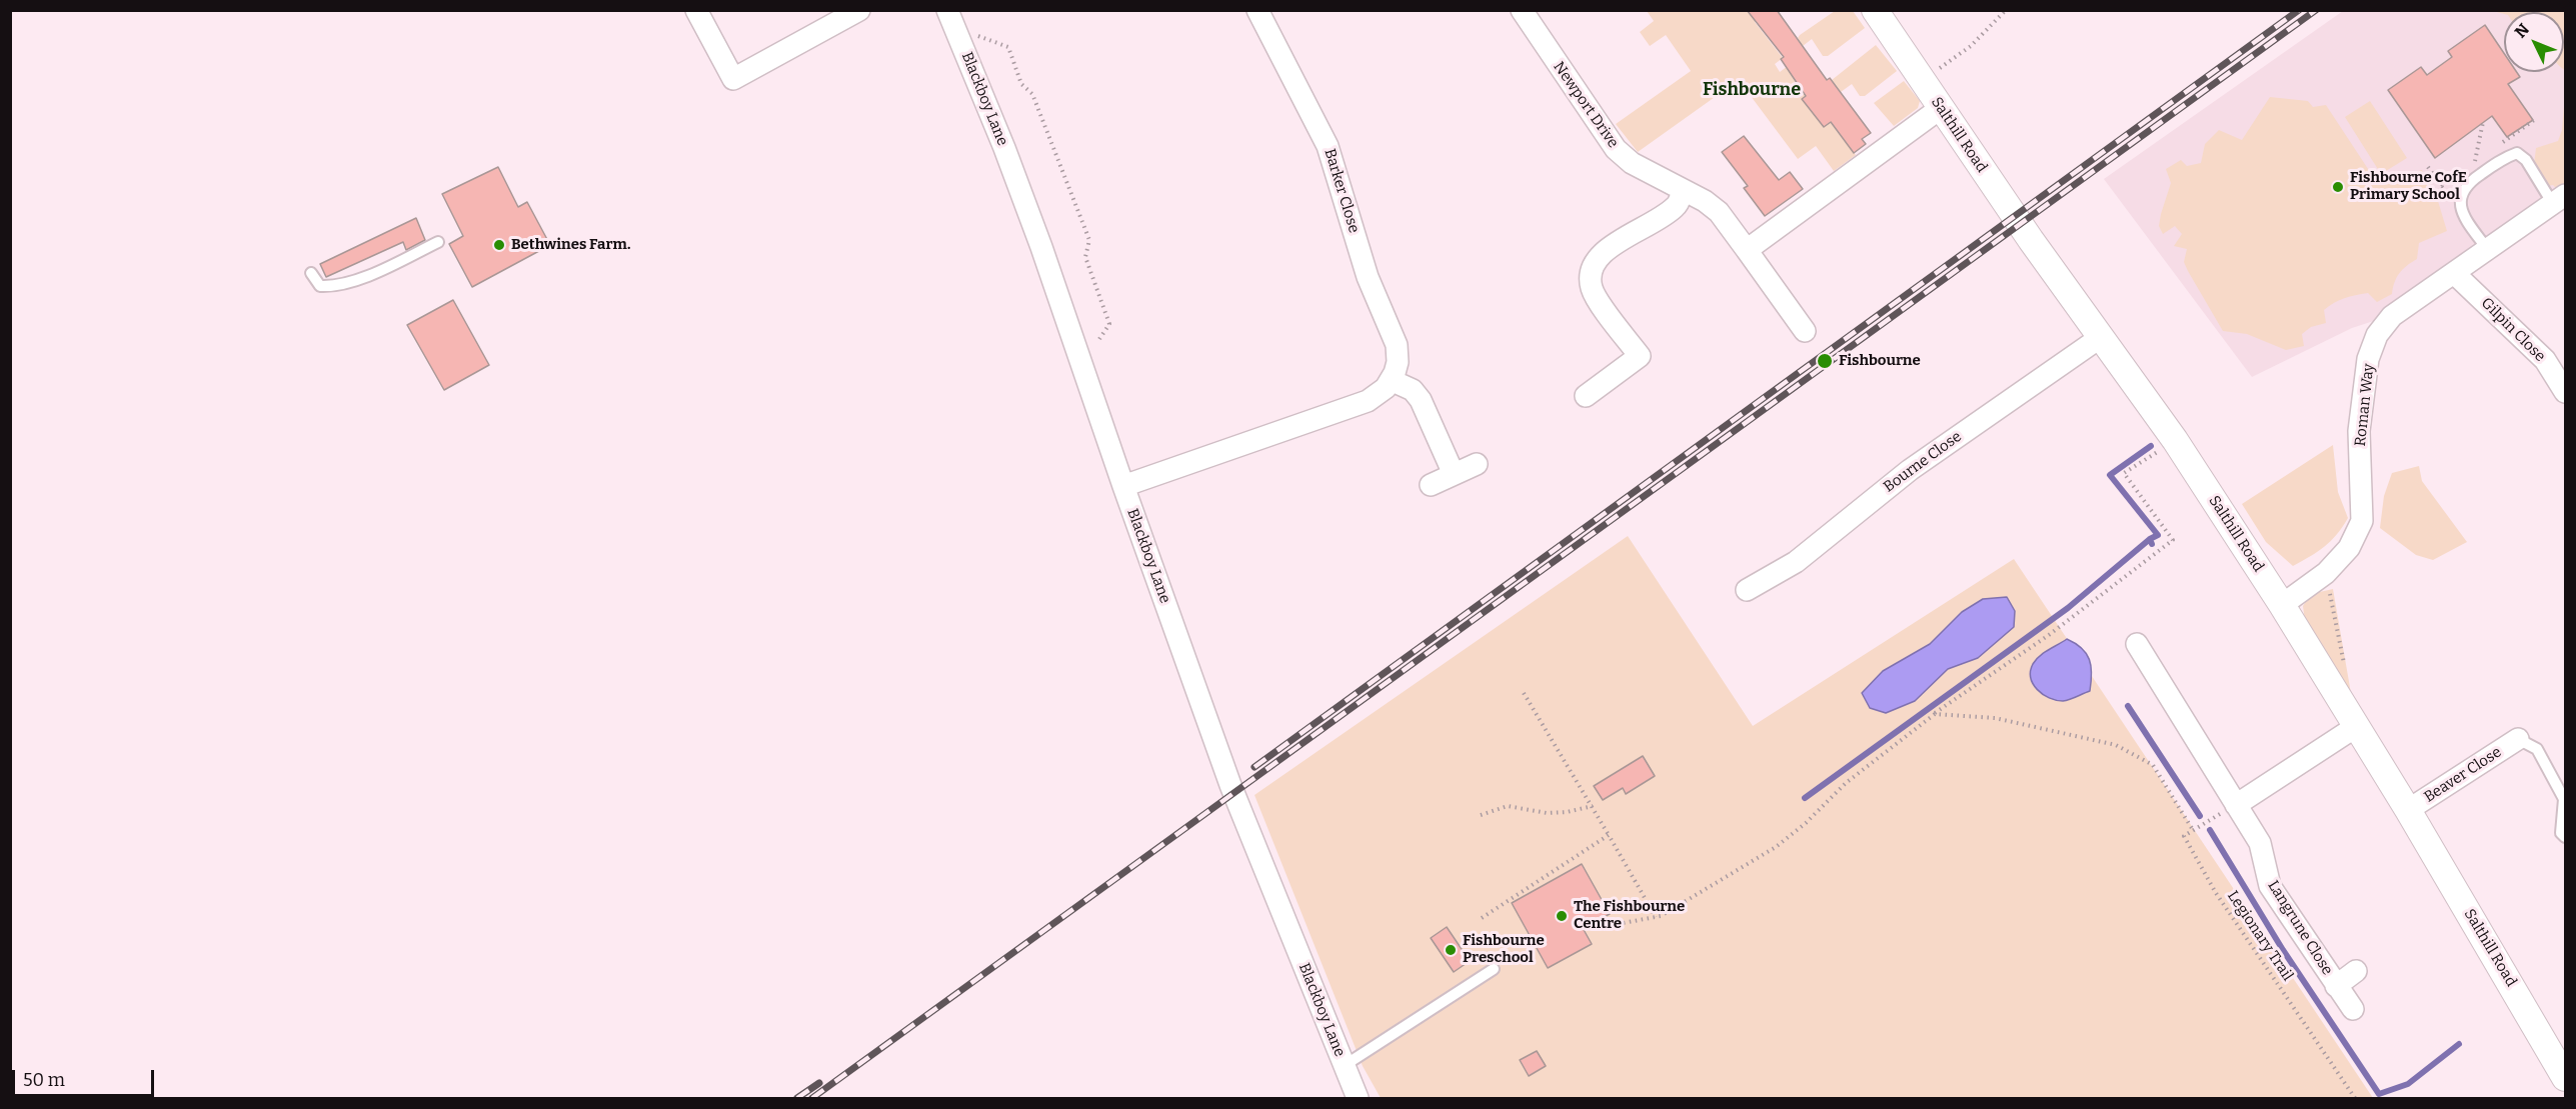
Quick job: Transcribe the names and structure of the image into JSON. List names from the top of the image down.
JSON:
{
  "streets": {
    "street": [
      "Blackboy Lane",
      "Newport Drive",
      "Salthill Road",
      "Barker Close",
      "Gilpin Close",
      "Roman Way",
      "Bourne Close",
      "Beaver Close",
      "Langrune Close"
    ],
    "path": ["Legionary Trail"]
  },
  "crossings": [
    ["Salthill Road", "Roman Way"],
    ["Salthill Road", "Bourne Close"],
    ["Salthill Road", "Beaver Close"],
    ["Gilpin Close", "Roman Way"]
  ],
  "districts": ["Fishbourne"],
  "places": [
    "Fishbourne CofE Primary School",
    "Bethwines Farm.",
    "Fishbourne",
    "The Fishbourne Centre",
    "Fishbourne Preschool"
  ],
  "scale_bar": "50 m",
  "north": "top left"
}
